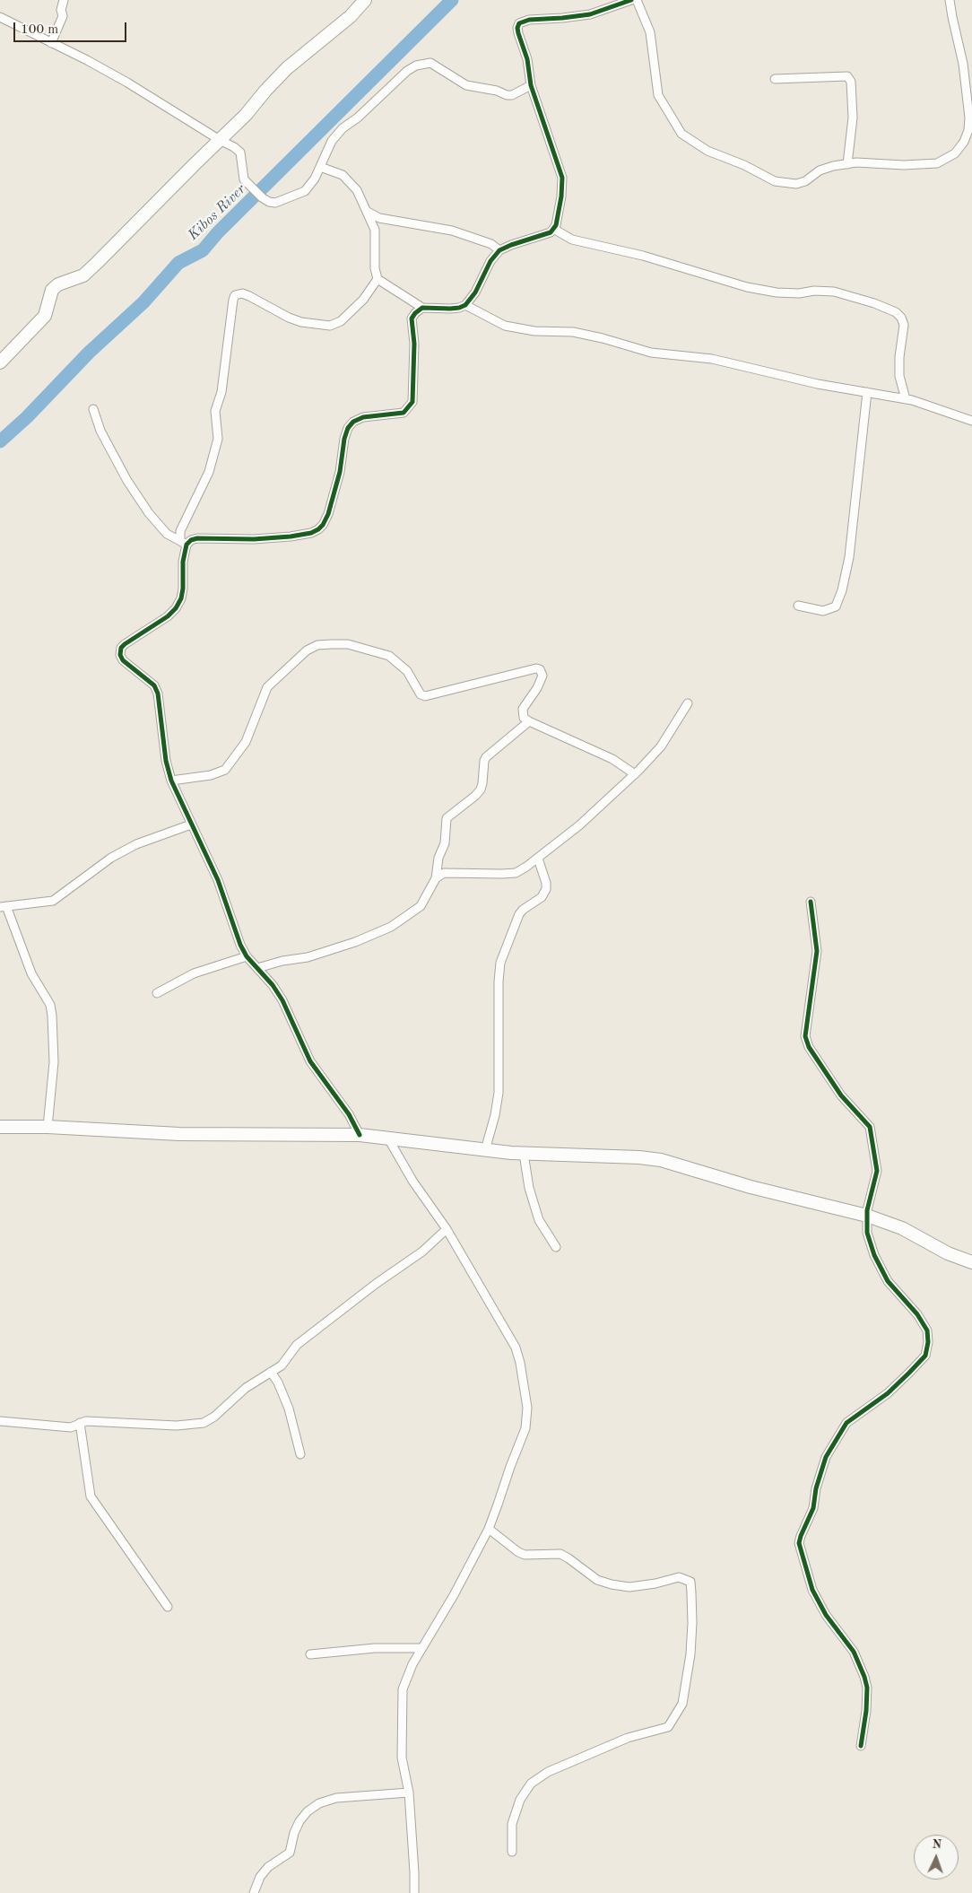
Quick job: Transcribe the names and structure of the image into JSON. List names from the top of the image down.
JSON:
{
  "water": ["Kibos River"],
  "scale_bar": "100 m",
  "north": "top"
}
